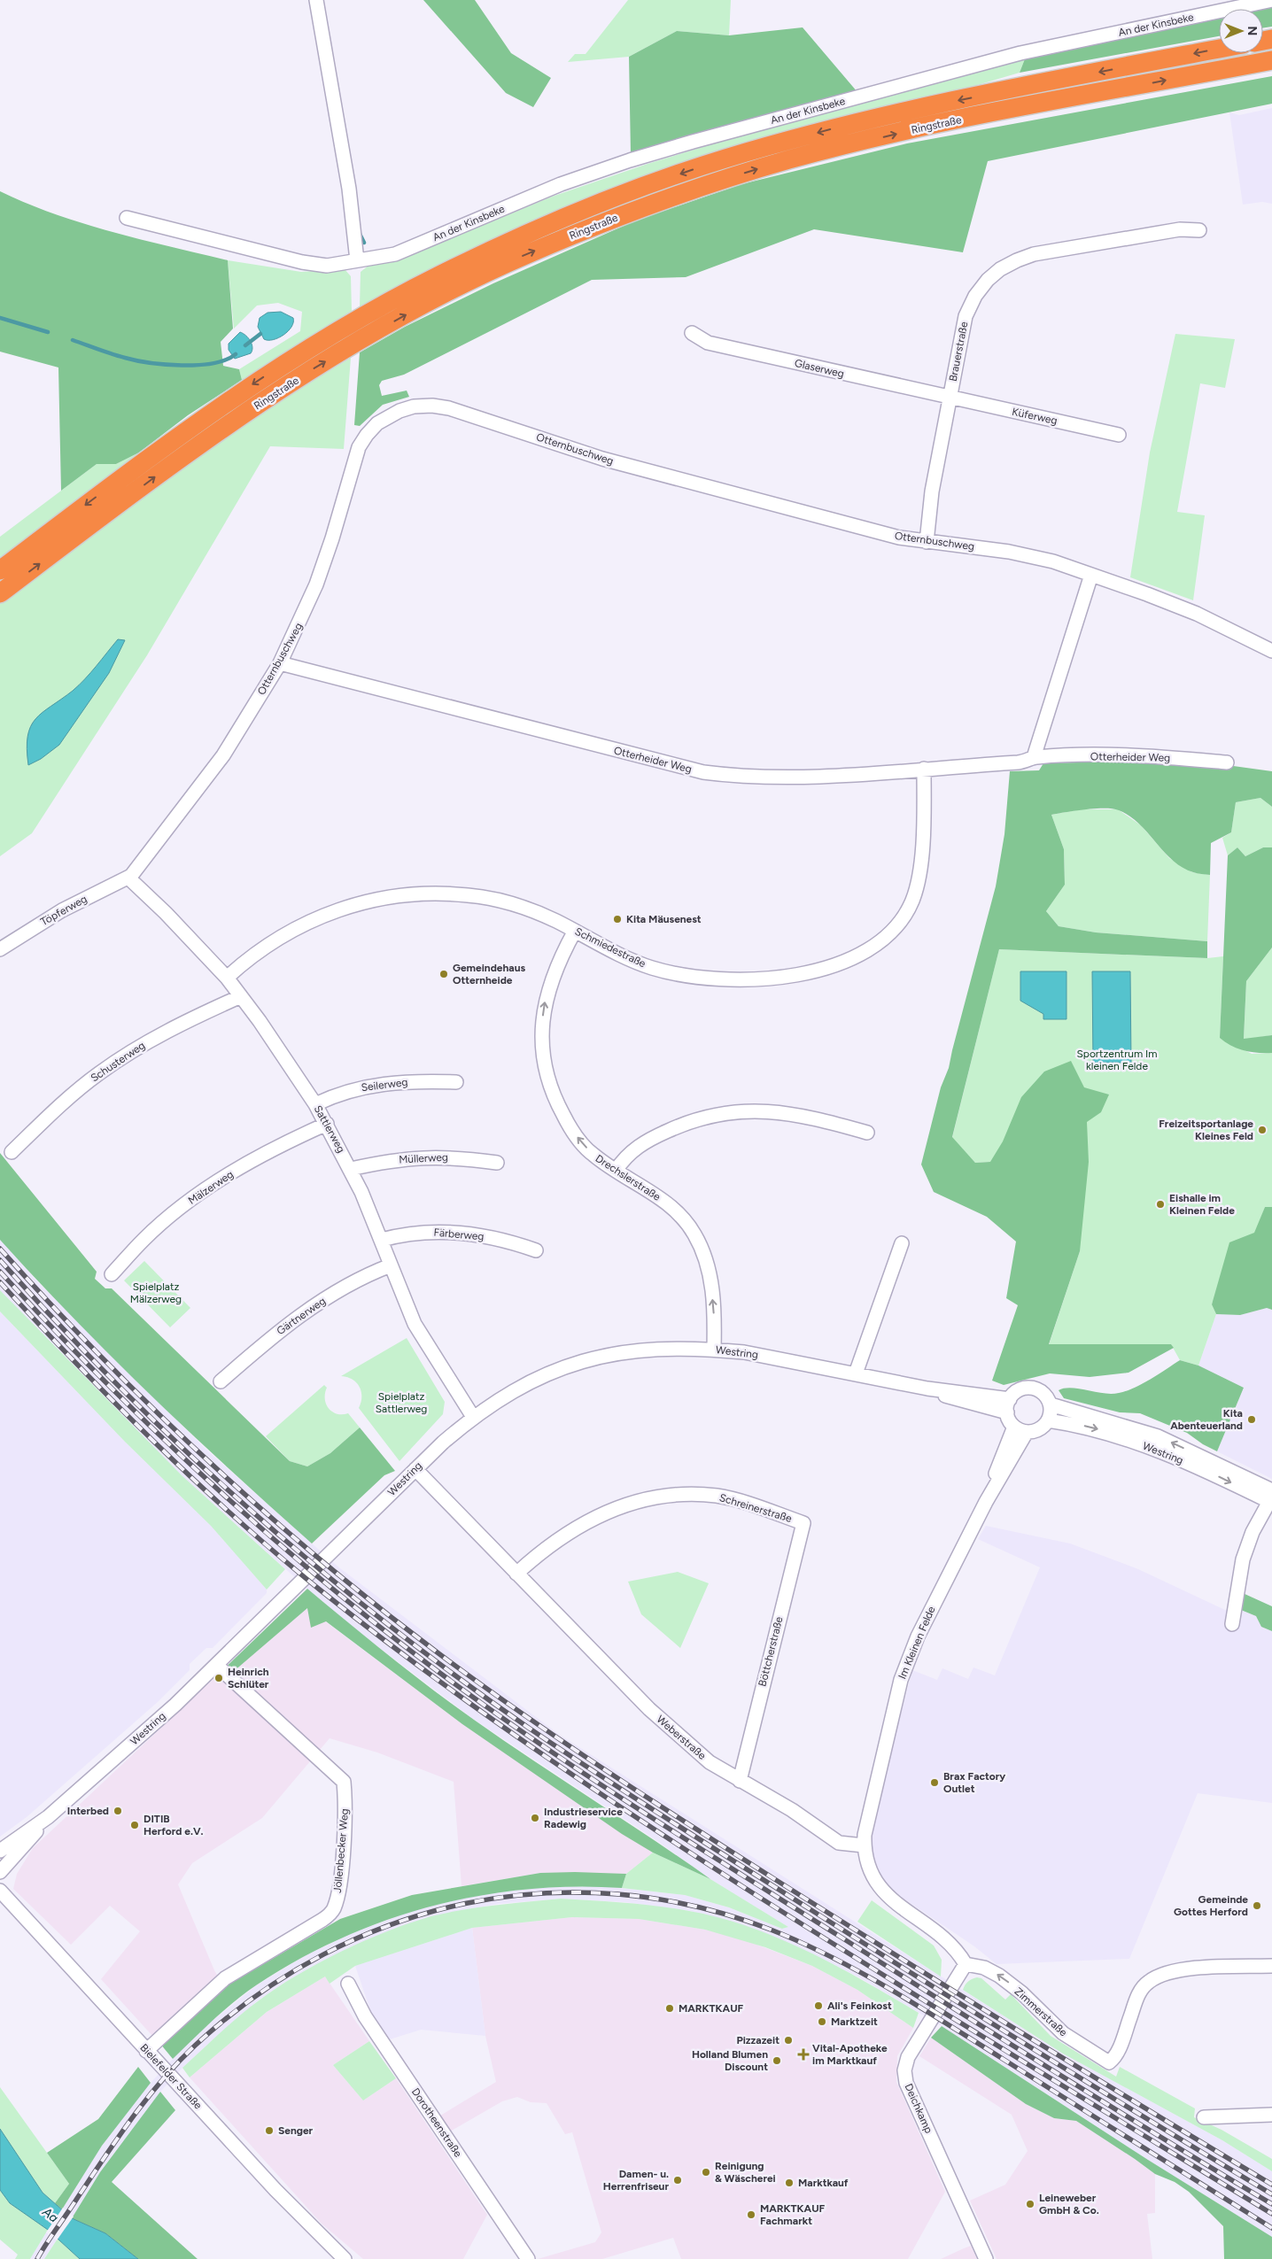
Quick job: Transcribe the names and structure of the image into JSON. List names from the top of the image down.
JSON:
{
  "streets": {
    "highway": ["Ringstraße"],
    "street": [
      "An der Kinsbeke",
      "Brauerstraße",
      "Glaserweg",
      "Küferweg",
      "Otternbuschweg",
      "Otterheider Weg",
      "Töpferweg",
      "Schmiedestraße",
      "Schusterweg",
      "Seilerweg",
      "Sattlerweg",
      "Müllerweg",
      "Drechslerstraße",
      "Mälzerweg",
      "Färberweg",
      "Gärtnerweg",
      "Westring",
      "Schreinerstraße",
      "Im Kleinen Felde",
      "Böttcherstraße",
      "Weberstraße",
      "Jöllenbecker Weg",
      "Zimmerstraße",
      "Bielefelder Straße",
      "Deichkamp",
      "Dorotheenstraße"
    ]
  },
  "crossings": [
    ["Brauerstraße", "Glaserweg"],
    ["Brauerstraße", "Küferweg"],
    ["Brauerstraße", "Otternbuschweg"],
    ["Glaserweg", "Küferweg"],
    ["Otternbuschweg", "Otterheider Weg"],
    ["Otternbuschweg", "Töpferweg"],
    ["Otternbuschweg", "Sattlerweg"],
    ["Otterheider Weg", "Schmiedestraße"],
    ["Töpferweg", "Sattlerweg"],
    ["Schmiedestraße", "Sattlerweg"],
    ["Schmiedestraße", "Drechslerstraße"],
    ["Schusterweg", "Sattlerweg"],
    ["Seilerweg", "Sattlerweg"],
    ["Sattlerweg", "Müllerweg"],
    ["Sattlerweg", "Mälzerweg"],
    ["Sattlerweg", "Färberweg"],
    ["Sattlerweg", "Gärtnerweg"],
    ["Sattlerweg", "Westring"],
    ["Drechslerstraße", "Westring"],
    ["Westring", "Im Kleinen Felde"],
    ["Westring", "Weberstraße"],
    ["Westring", "Jöllenbecker Weg"],
    ["Schreinerstraße", "Böttcherstraße"],
    ["Schreinerstraße", "Weberstraße"],
    ["Im Kleinen Felde", "Weberstraße"],
    ["Böttcherstraße", "Weberstraße"],
    ["Jöllenbecker Weg", "Bielefelder Straße"],
    ["Zimmerstraße", "Deichkamp"]
  ],
  "one_way": ["Drechslerstraße"],
  "water": ["Aa"],
  "parks": ["Sportzentrum Im kleinen Felde", "Spielplatz Mälzerweg", "Spielplatz Sattlerweg"],
  "places": {
    "other": [
      "Kita Mäusenest",
      "Gemeindehaus Otternheide",
      "Freizeitsportanlage Kleines Feld",
      "Eishalle im Kleinen Felde",
      "Kita Abenteuerland",
      "Heinrich Schlüter",
      "Brax Factory Outlet",
      "Interbed",
      "Industrieservice Radewig",
      "DITIB Herford e.V.",
      "Gemeinde Gottes Herford",
      "Ali's Feinkost",
      "MARKTKAUF",
      "Marktzeit",
      "Pizzazeit",
      "Holland Blumen Discount",
      "Senger",
      "Reinigung & Wäscherei",
      "Damen- u. Herrenfriseur",
      "Marktkauf",
      "Leineweber GmbH & Co.",
      "MARKTKAUF Fachmarkt"
    ],
    "health": ["Vital-Apotheke im Marktkauf"]
  },
  "north": "right"
}
